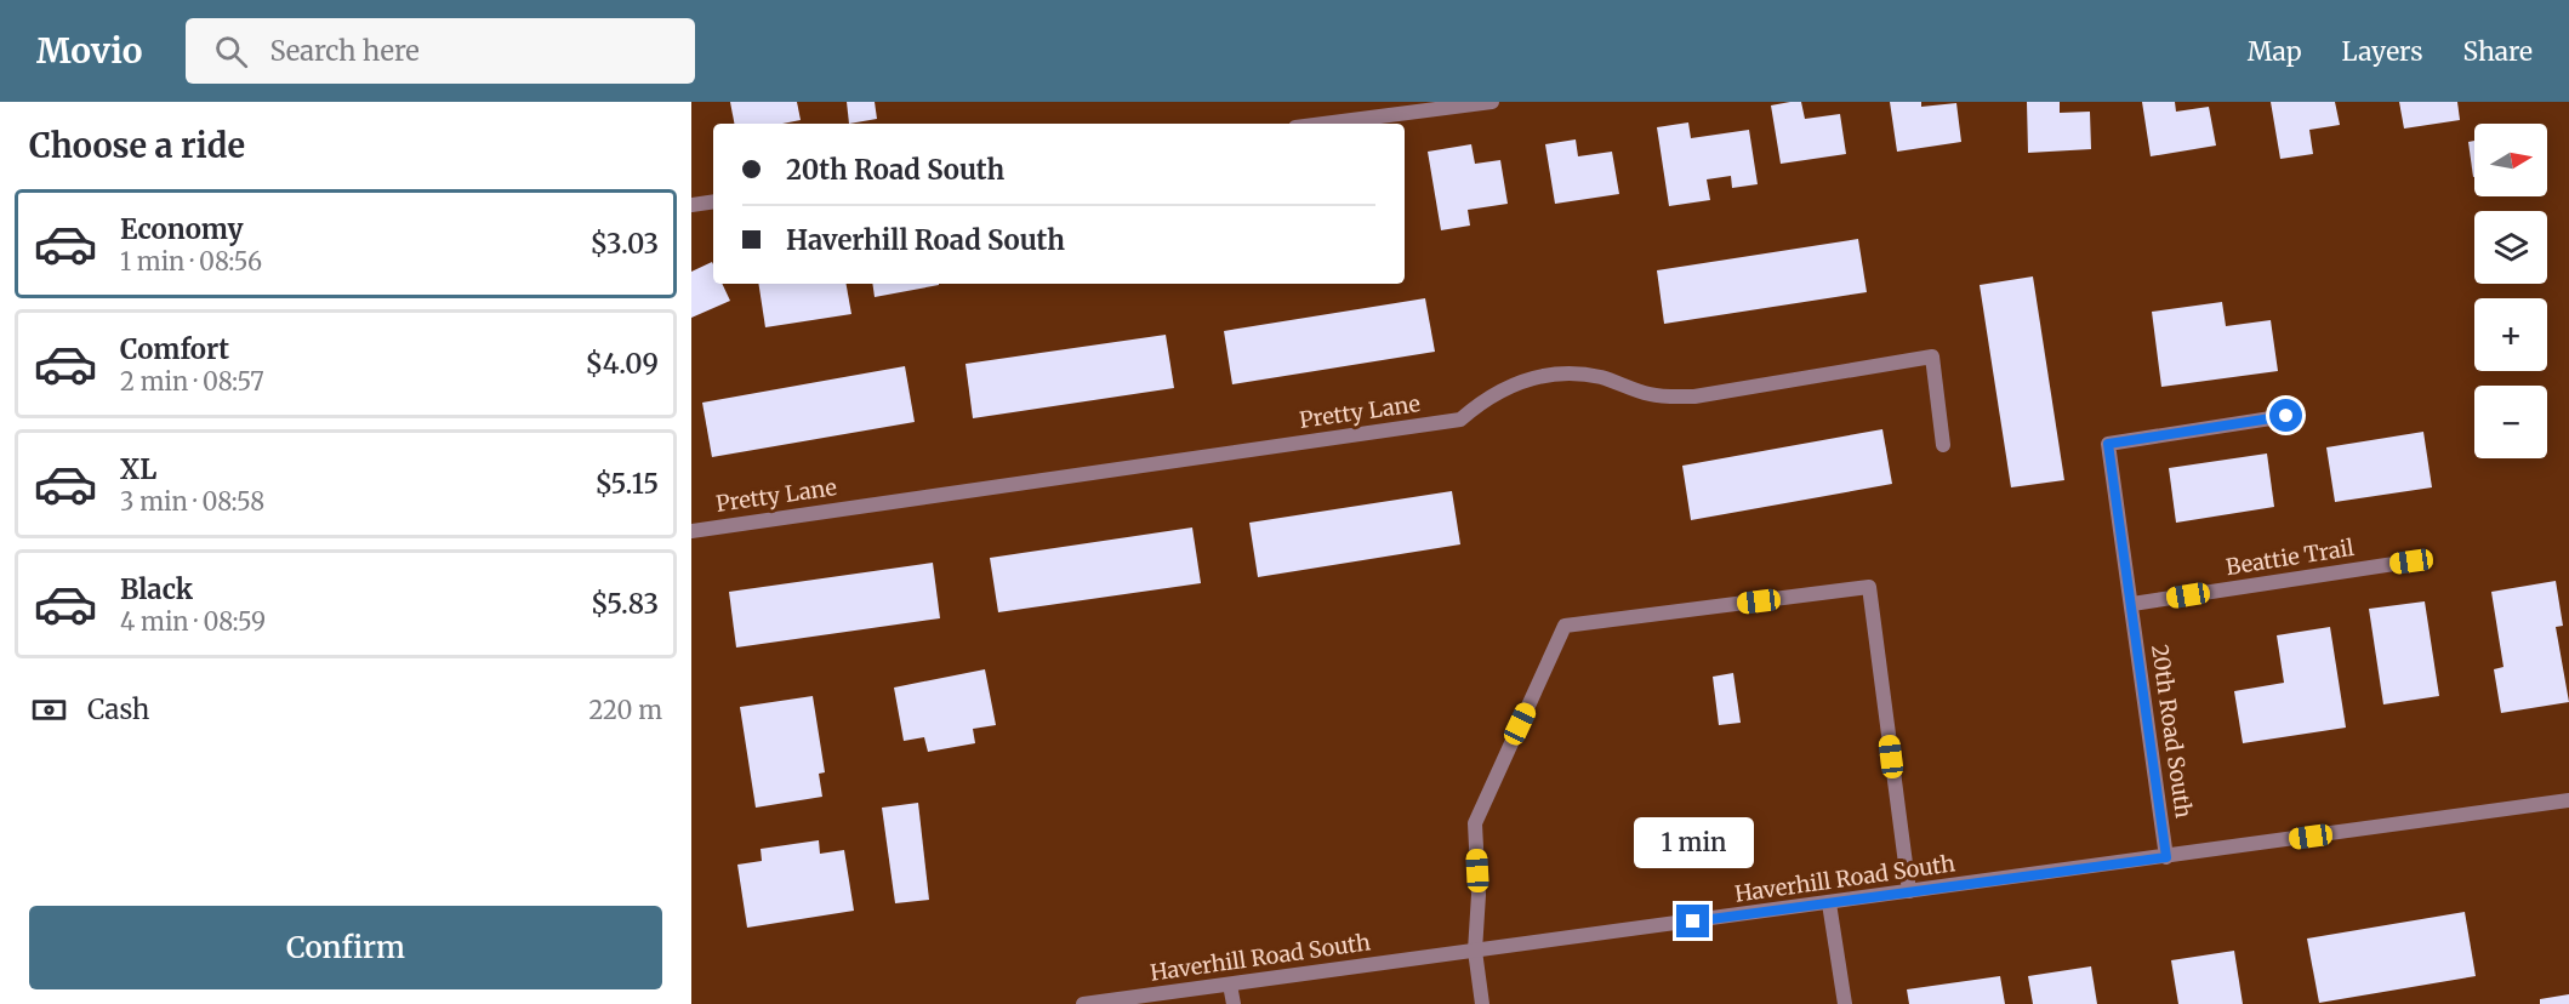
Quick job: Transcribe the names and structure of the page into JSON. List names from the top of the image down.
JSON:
{
  "streets": {
    "street": [
      "Pretty Lane",
      "Beattie Trail",
      "20th Road South",
      "Haverhill Road South"
    ]
  },
  "crossings": [
    ["Beattie Trail", "20th Road South"],
    ["20th Road South", "Haverhill Road South"]
  ],
  "north": "right",
  "page": {
    "header": "Movio",
    "search": "Search here",
    "nav": ["Map", "Layers", "Share"],
    "heading": "Choose a ride",
    "map_buttons": ["+", "−"],
    "banner": ["20th Road South", "Haverhill Road South"],
    "list": [
      {
        "name": "Economy",
        "note": "1 min · 08:56",
        "value": "$3.03"
      },
      {
        "name": "Comfort",
        "note": "2 min · 08:57",
        "value": "$4.09"
      },
      {
        "name": "XL",
        "note": "3 min · 08:58",
        "value": "$5.15"
      },
      {
        "name": "Black",
        "note": "4 min · 08:59",
        "value": "$5.83"
      }
    ],
    "pay": ["Cash", "220 m"],
    "bubble": "1 min",
    "buttons": "Confirm"
  }
}
